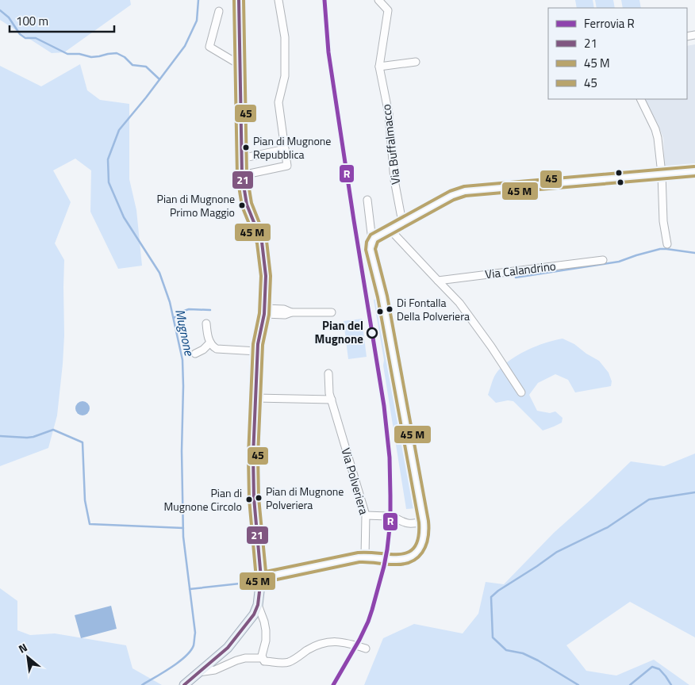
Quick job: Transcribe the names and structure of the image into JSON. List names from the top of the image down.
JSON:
{
  "streets": {
    "street": ["Via Buffalmacco", "Via Calandrino", "Via Polveriera"]
  },
  "water": ["Mugnone"],
  "places": [
    "Pian di Mugnone Repubblica",
    "Pian di Mugnone Primo Maggio",
    "Di Fontalla Della Polveriera",
    "Pian del Mugnone",
    "Pian di Mugnone Polveriera",
    "Pian di Mugnone Circolo"
  ],
  "lines": ["rail line R", "transit line 21", "transit line 45"],
  "legend": [
    "Ferrovia R",
    "21",
    "45 M",
    "45"
  ],
  "scale_bar": "100 m",
  "north": "top left"
}
